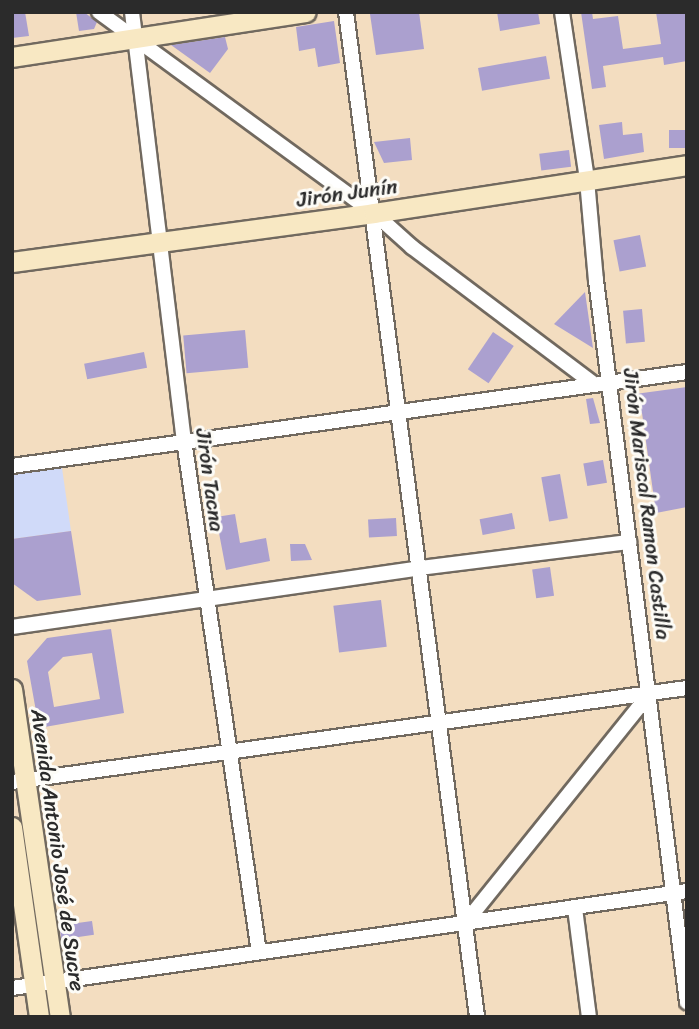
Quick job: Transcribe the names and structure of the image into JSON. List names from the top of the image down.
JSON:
{
  "streets": {
    "street": [
      "Jirón Junín",
      "Jirón Tacna",
      "Jirón Mariscal Ramon Castilla",
      "Avenida Antonio José de Sucre"
    ]
  },
  "crossings": [
    ["Jirón Junín", "Jirón Tacna"],
    ["Jirón Junín", "Jirón Mariscal Ramon Castilla"]
  ]
}
